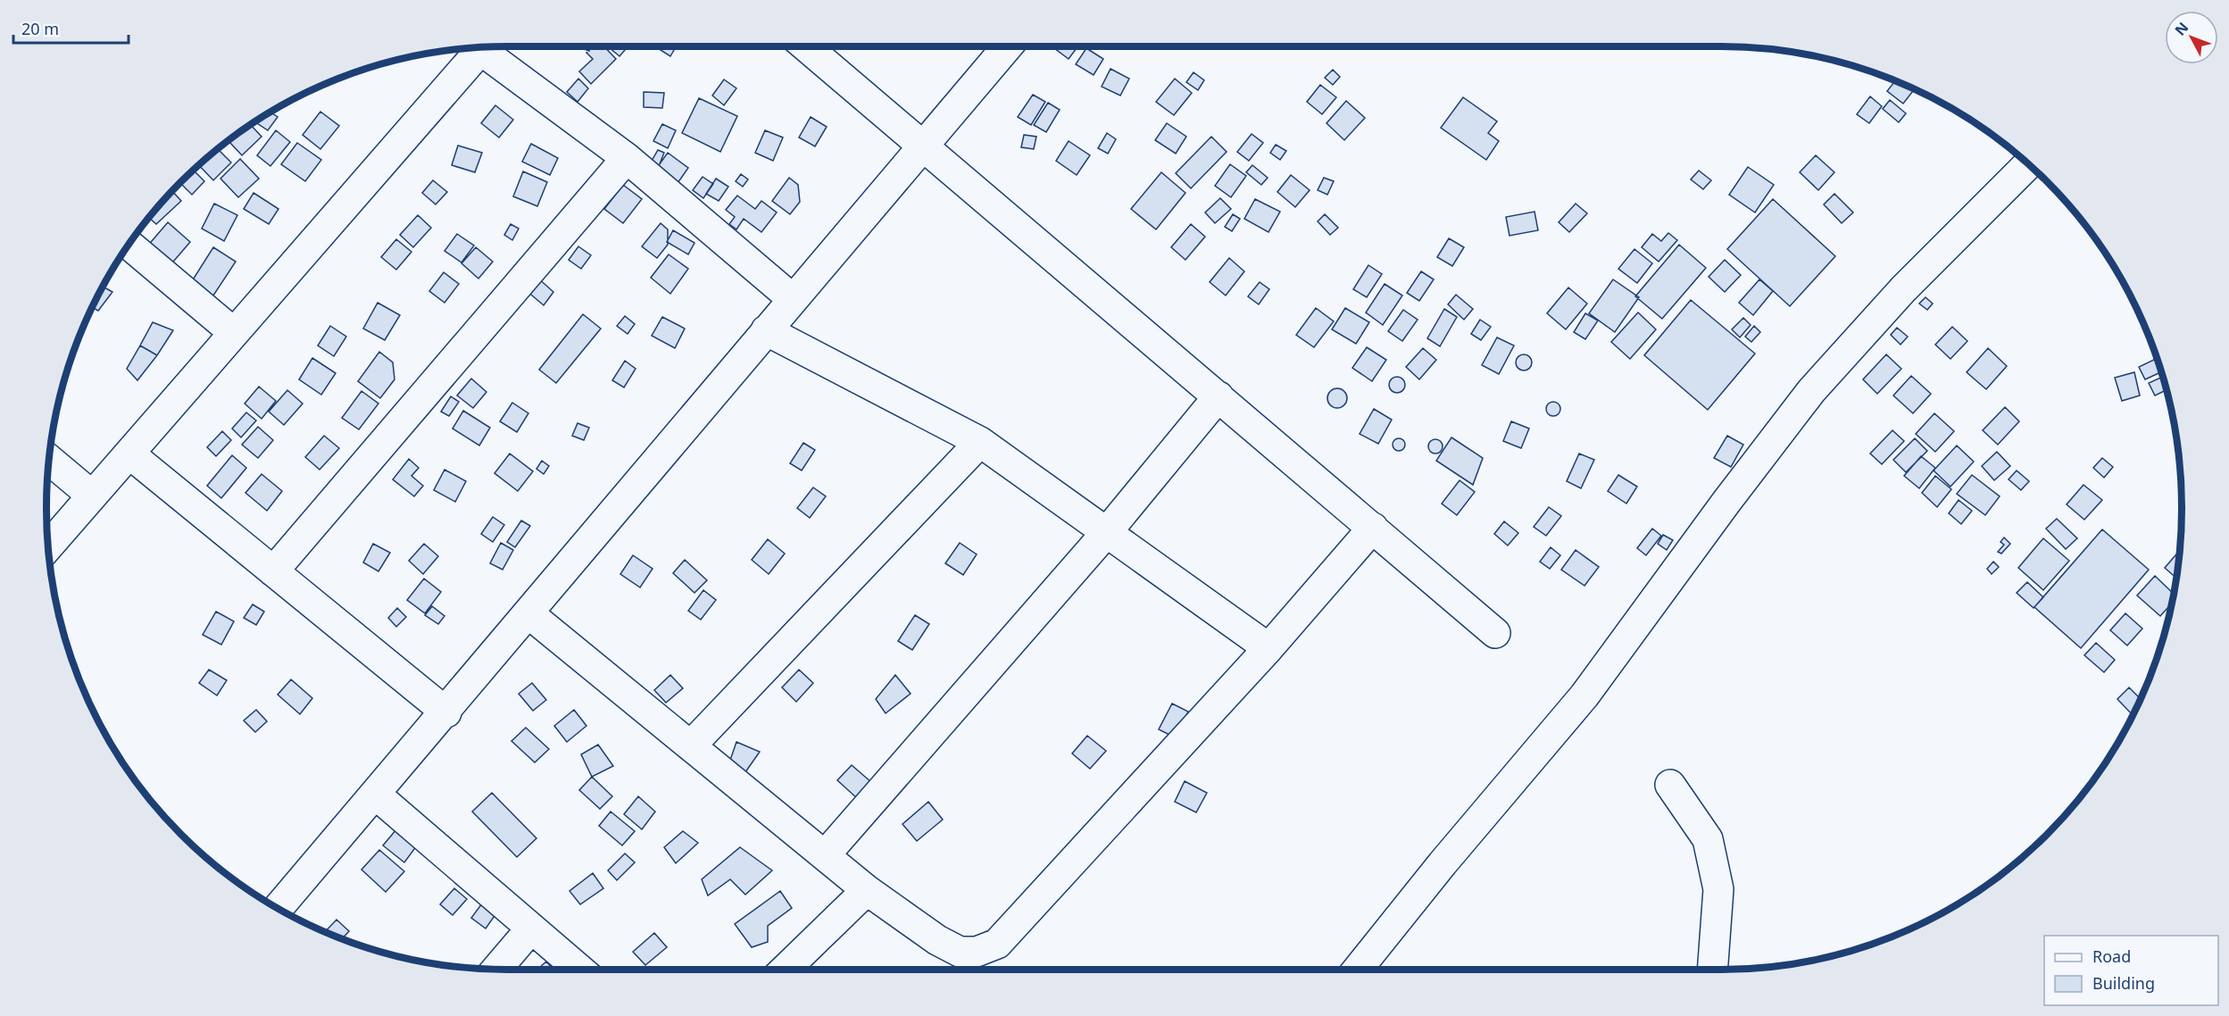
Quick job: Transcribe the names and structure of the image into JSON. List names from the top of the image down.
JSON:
{
  "legend": ["Road", "Building"],
  "scale_bar": "20 m",
  "north": "top left"
}
